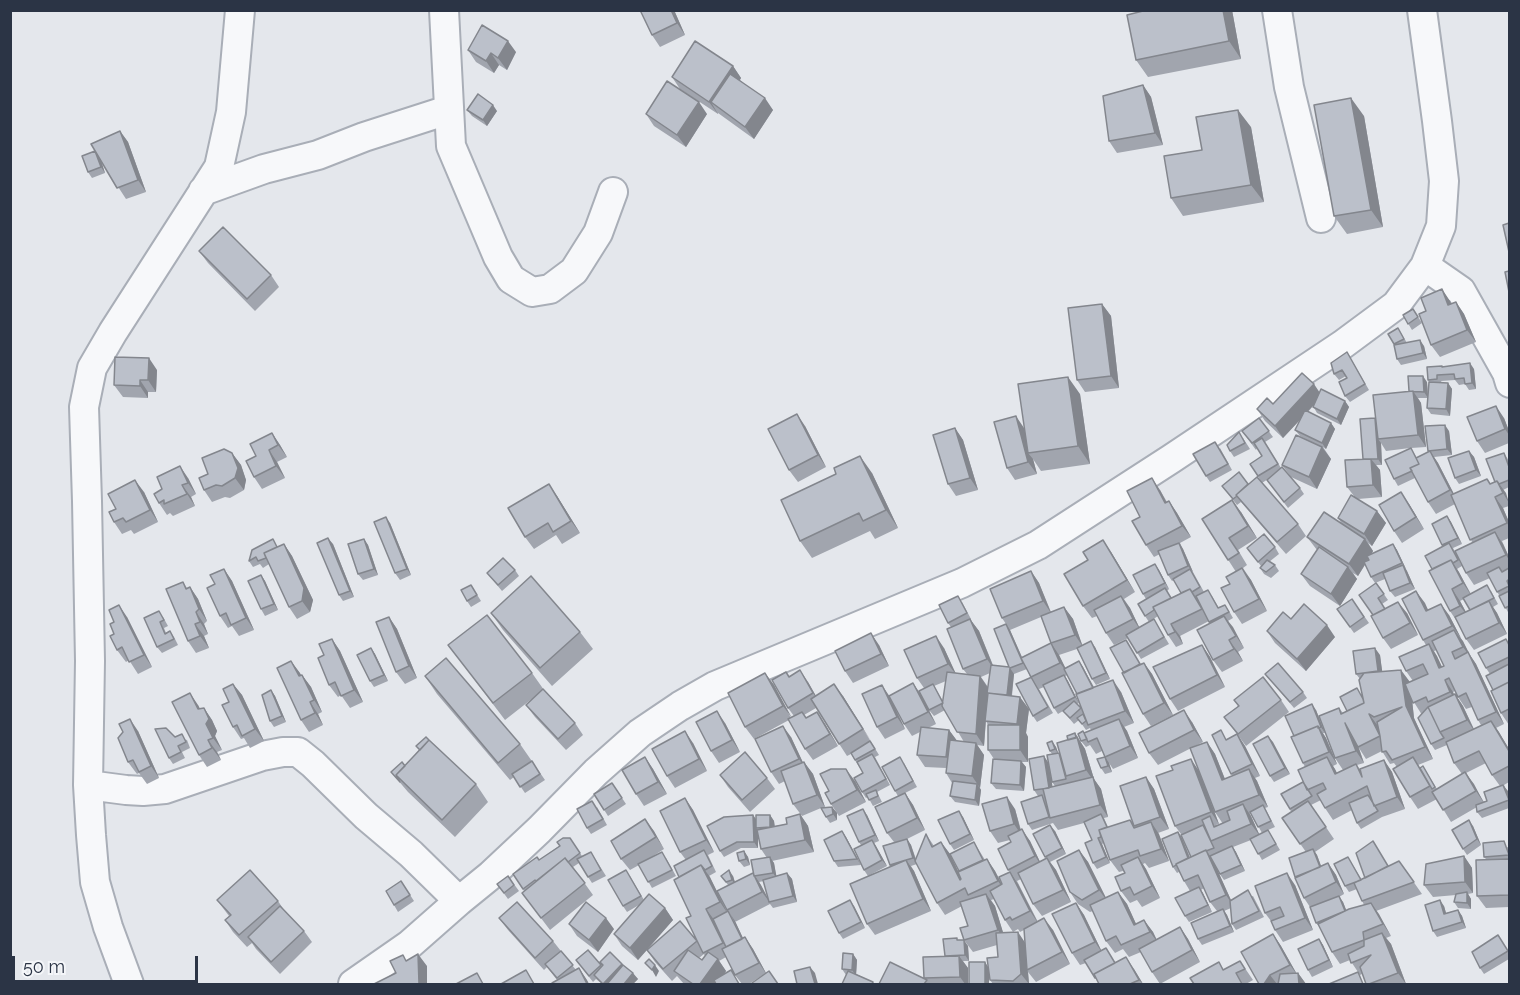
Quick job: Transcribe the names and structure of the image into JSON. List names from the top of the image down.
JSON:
{
  "scale_bar": "50 m"
}
